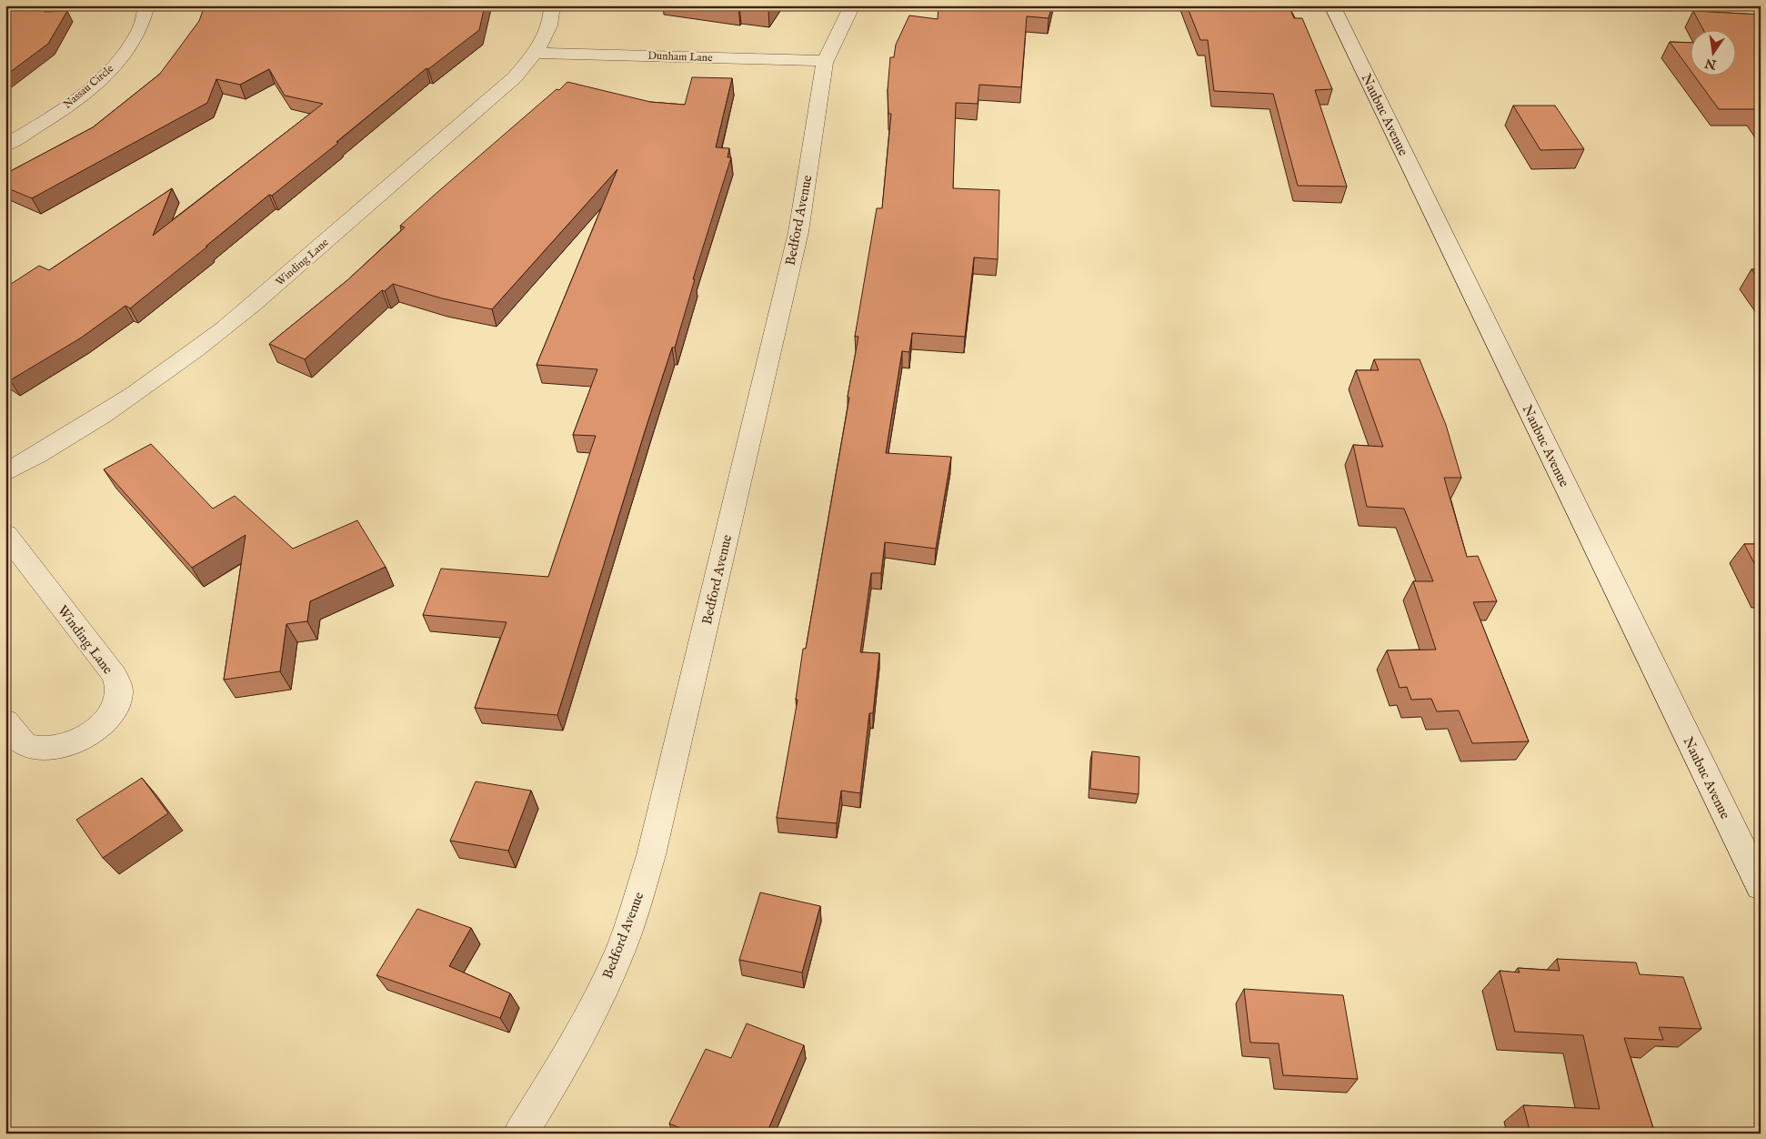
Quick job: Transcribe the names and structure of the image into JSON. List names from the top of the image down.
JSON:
{
  "streets": {
    "street": [
      "Dunham Lane",
      "Nassau Circle",
      "Naubuc Avenue",
      "Bedford Avenue",
      "Winding Lane"
    ]
  },
  "crossings": [
    ["Dunham Lane", "Bedford Avenue"],
    ["Dunham Lane", "Winding Lane"]
  ],
  "north": "bottom"
}
